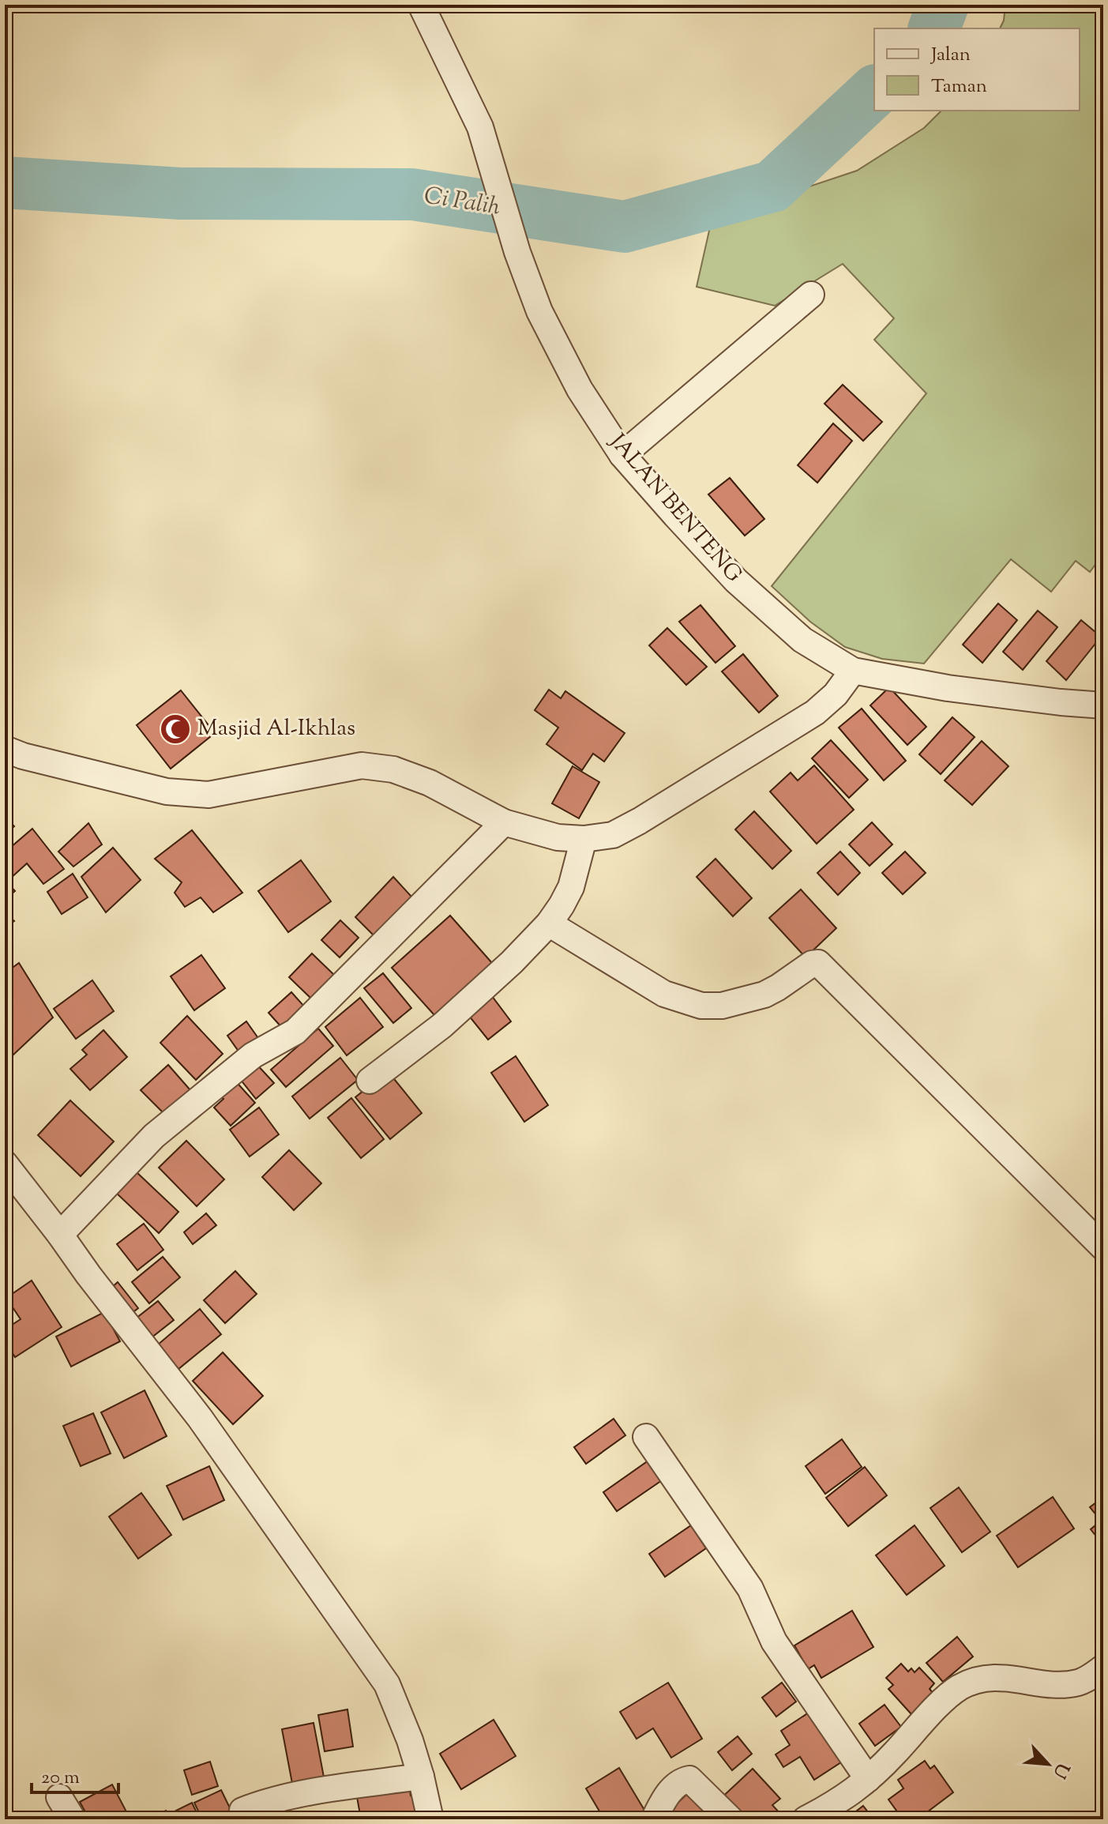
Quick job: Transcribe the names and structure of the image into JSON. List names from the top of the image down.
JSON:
{
  "streets": {
    "street": ["JALAN BENTENG"]
  },
  "water": ["Ci Palih"],
  "places": {
    "mosque": ["Masjid Al-Ikhlas"]
  },
  "legend": ["Jalan", "Taman"],
  "scale_bar": "20 m",
  "north": "bottom right"
}
